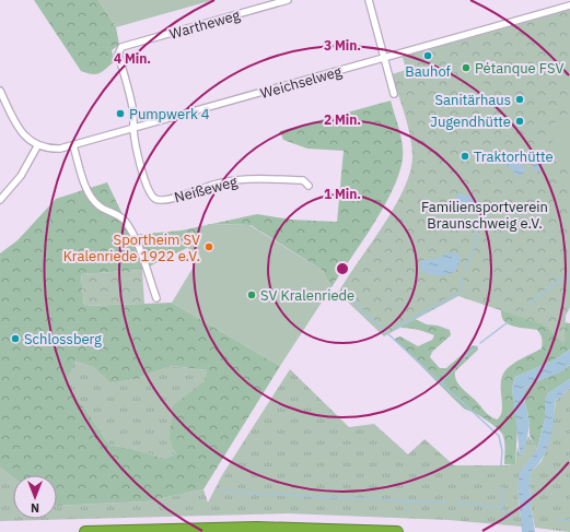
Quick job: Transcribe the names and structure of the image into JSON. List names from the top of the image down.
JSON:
{
  "streets": {
    "street": ["Wartheweg", "Weichselweg", "Neißeweg"]
  },
  "crossings": [
    ["Wartheweg", "Neißeweg"],
    ["Weichselweg", "Neißeweg"]
  ],
  "parks": ["Familiensportverein Braunschweig e.V."],
  "places": [
    "Bauhof",
    "Pétanque FSV",
    "Sanitärhaus",
    "Pumpwerk 4",
    "Jugendhütte",
    "Traktorhütte",
    "Sportheim SV Kralenriede 1922 e.V.",
    "SV Kralenriede",
    "Schlossberg"
  ],
  "north": "bottom",
  "rings": [
    "3 Min.",
    "4 Min.",
    "2 Min.",
    "1 Min."
  ]
}
